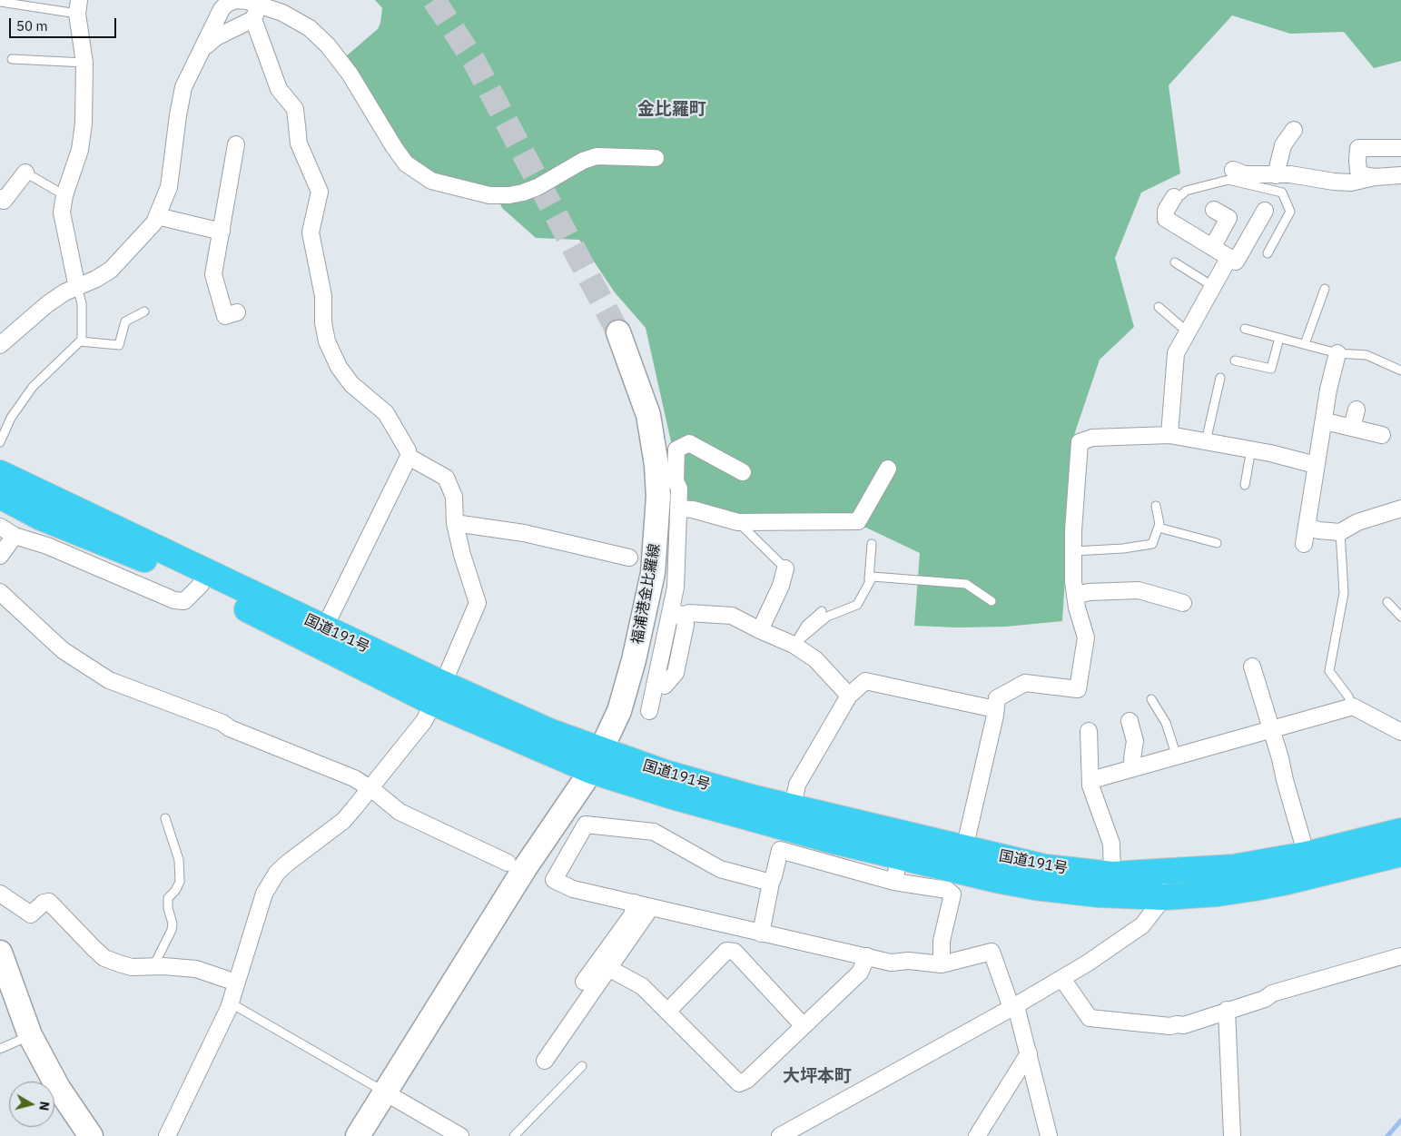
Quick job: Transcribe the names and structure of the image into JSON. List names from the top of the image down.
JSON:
{
  "streets": {
    "highway": ["国道191号"],
    "street": ["福浦港金比羅線"]
  },
  "crossings": [
    ["福浦港金比羅線", "国道191号"]
  ],
  "districts": ["金比羅町", "大坪本町"],
  "scale_bar": "50 m",
  "north": "right"
}
